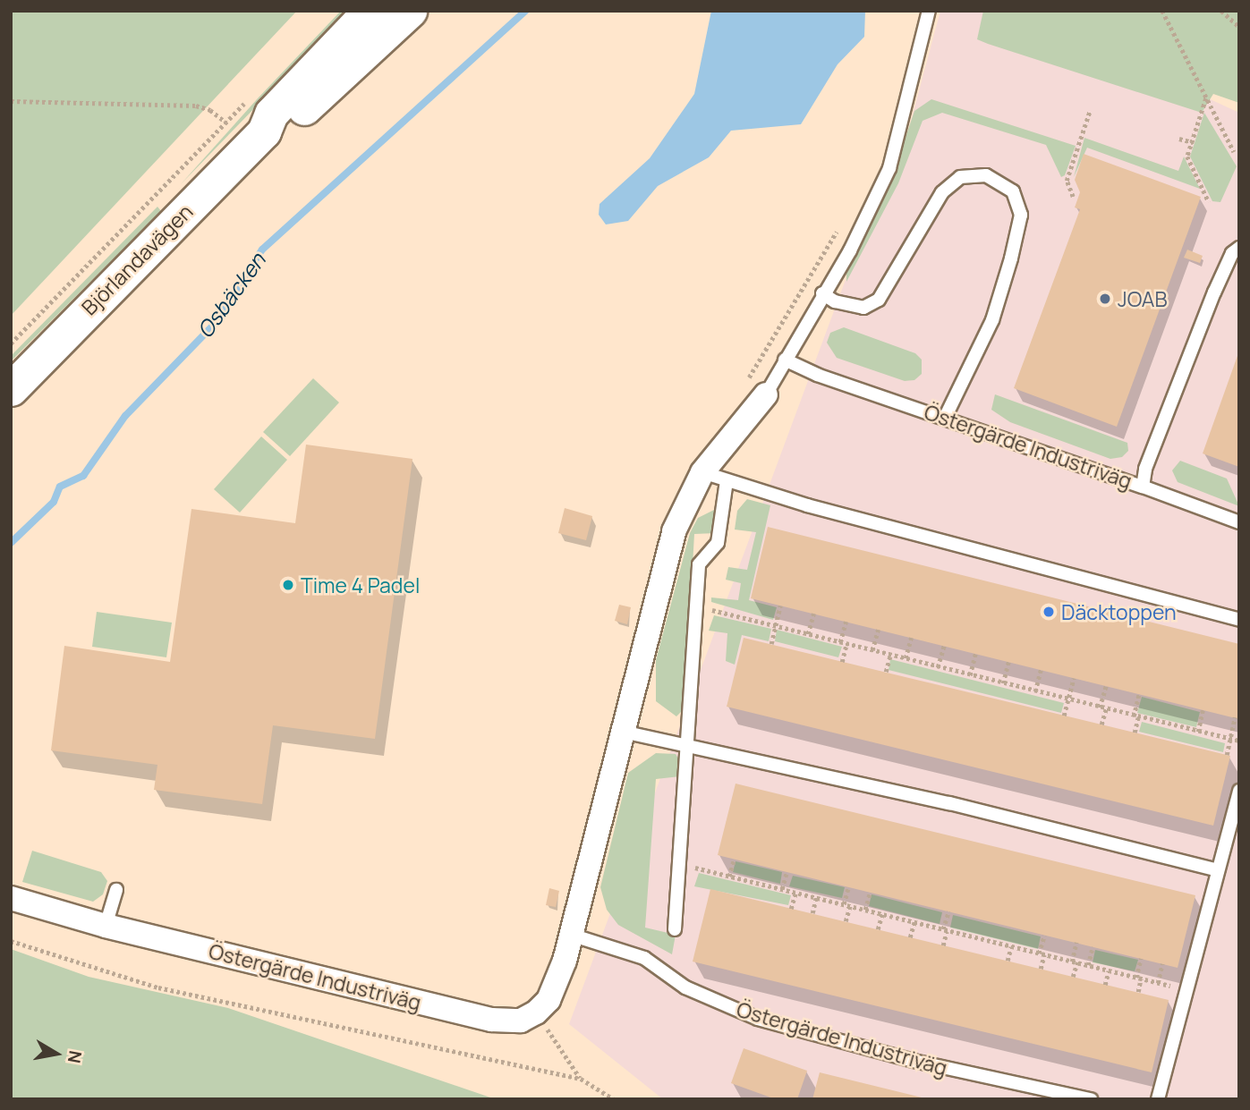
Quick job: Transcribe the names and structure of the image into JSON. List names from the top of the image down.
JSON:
{
  "streets": {
    "street": ["Björlandavägen", "Östergärde Industriväg"]
  },
  "water": ["Osbäcken"],
  "places": ["JOAB", "Time 4 Padel", "Däcktoppen"],
  "north": "right"
}
